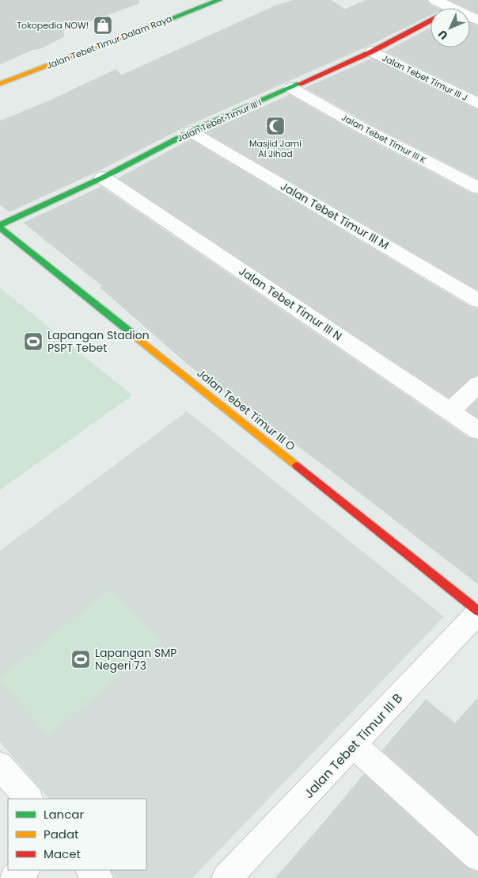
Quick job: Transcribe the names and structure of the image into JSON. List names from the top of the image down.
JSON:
{
  "streets": {
    "street": [
      "Jalan Tebet Timur Dalam Raya",
      "Jalan Tebet Timur III J",
      "Jalan Tebet Timur III I",
      "Jalan Tebet Timur III K",
      "Jalan Tebet Timur III M",
      "Jalan Tebet Timur III N",
      "Jalan Tebet Timur III O",
      "Jalan Tebet Timur III B"
    ]
  },
  "crossings": [
    ["Jalan Tebet Timur III J", "Jalan Tebet Timur III I"],
    ["Jalan Tebet Timur III I", "Jalan Tebet Timur III K"],
    ["Jalan Tebet Timur III I", "Jalan Tebet Timur III M"],
    ["Jalan Tebet Timur III I", "Jalan Tebet Timur III N"],
    ["Jalan Tebet Timur III I", "Jalan Tebet Timur III O"],
    ["Jalan Tebet Timur III O", "Jalan Tebet Timur III B"]
  ],
  "places": {
    "shop": ["Tokopedia NOW!"],
    "mosque": ["Masjid Jami Al Jihad"],
    "sports": ["Lapangan Stadion PSPT Tebet", "Lapangan SMP Negeri 73"]
  },
  "legend": ["Lancar", "Padat", "Macet"],
  "north": "bottom left"
}
